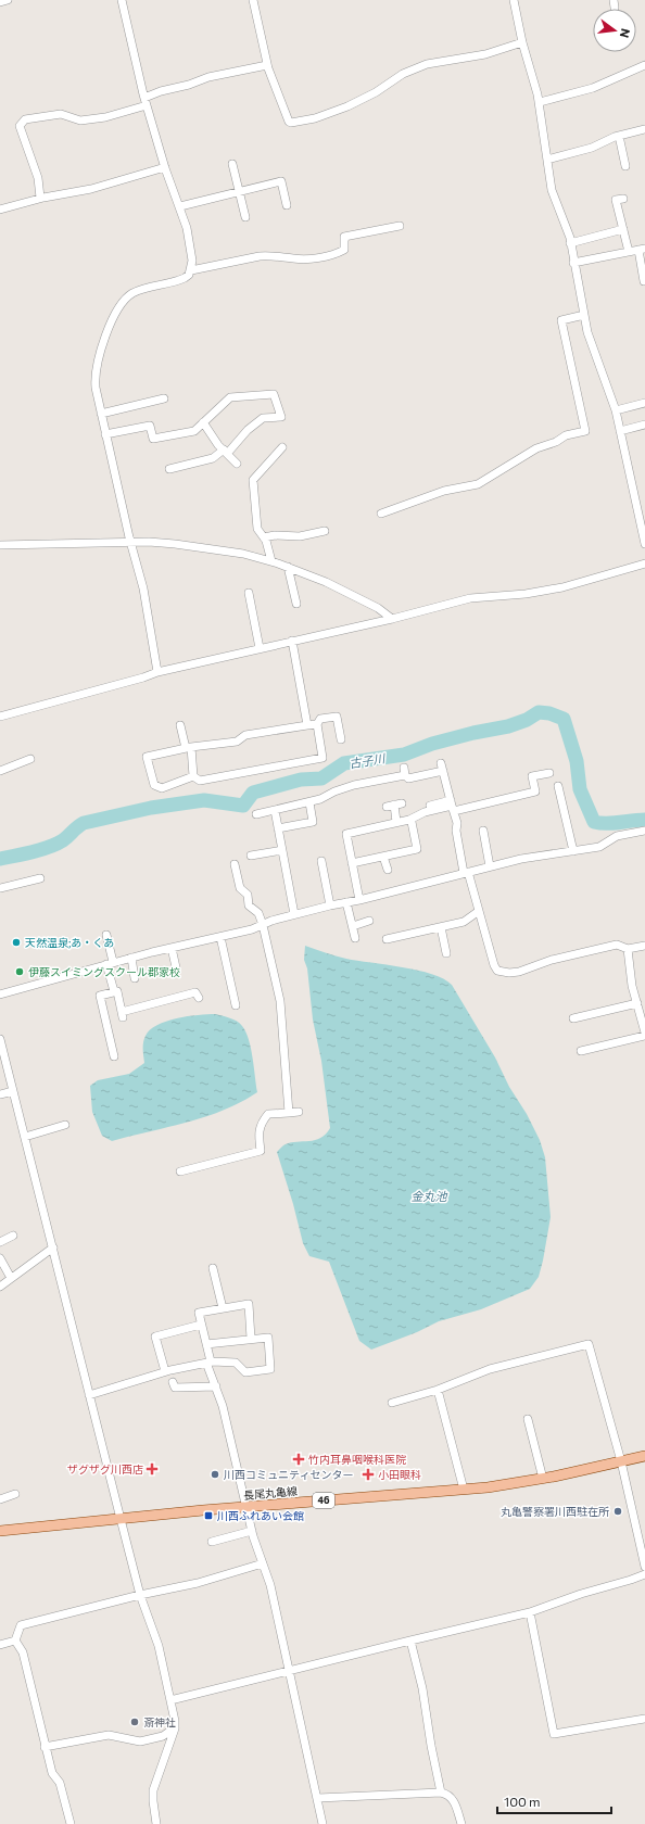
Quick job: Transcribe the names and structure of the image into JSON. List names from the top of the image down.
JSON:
{
  "streets": {
    "main road": ["長尾丸亀線", "46"]
  },
  "water": ["古子川", "金丸池"],
  "places": {
    "other": [
      "天然温泉;あ・くあ",
      "伊藤スイミングスクール郡家校",
      "川西コミュニティセンター",
      "丸亀警察署川西駐在所",
      "斎神社"
    ],
    "health": ["竹内耳鼻咽喉科医院", "ザグザグ川西店", "小田眼科"],
    "transit": ["川西ふれあい会館"]
  },
  "scale_bar": "100 m",
  "north": "right"
}
